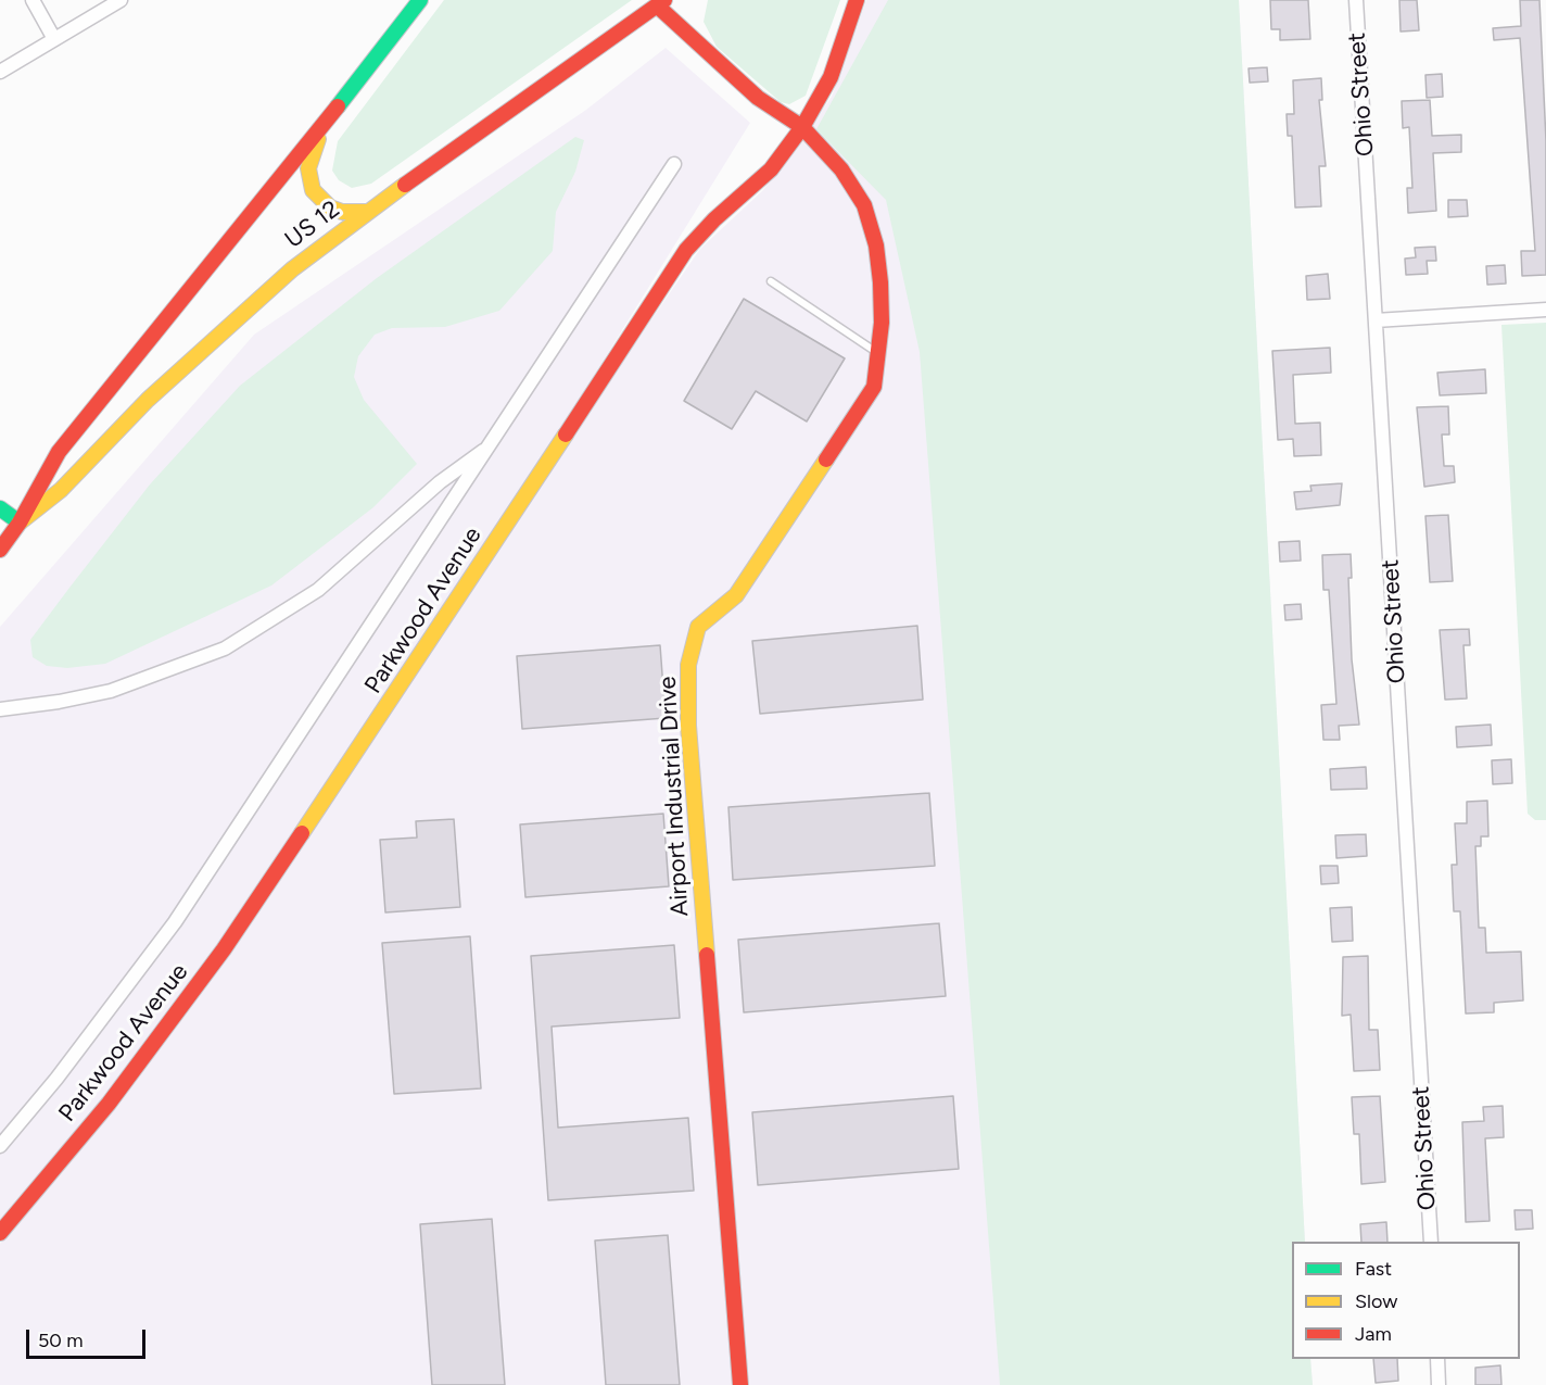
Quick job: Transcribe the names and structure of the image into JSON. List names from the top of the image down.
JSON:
{
  "streets": {
    "main road": ["US 12", "Parkwood Avenue", "Airport Industrial Drive"],
    "street": ["Ohio Street"]
  },
  "crossings": [
    ["US 12", "Airport Industrial Drive"],
    ["Parkwood Avenue", "Airport Industrial Drive"]
  ],
  "legend": ["Fast", "Slow", "Jam"],
  "scale_bar": "50 m"
}
